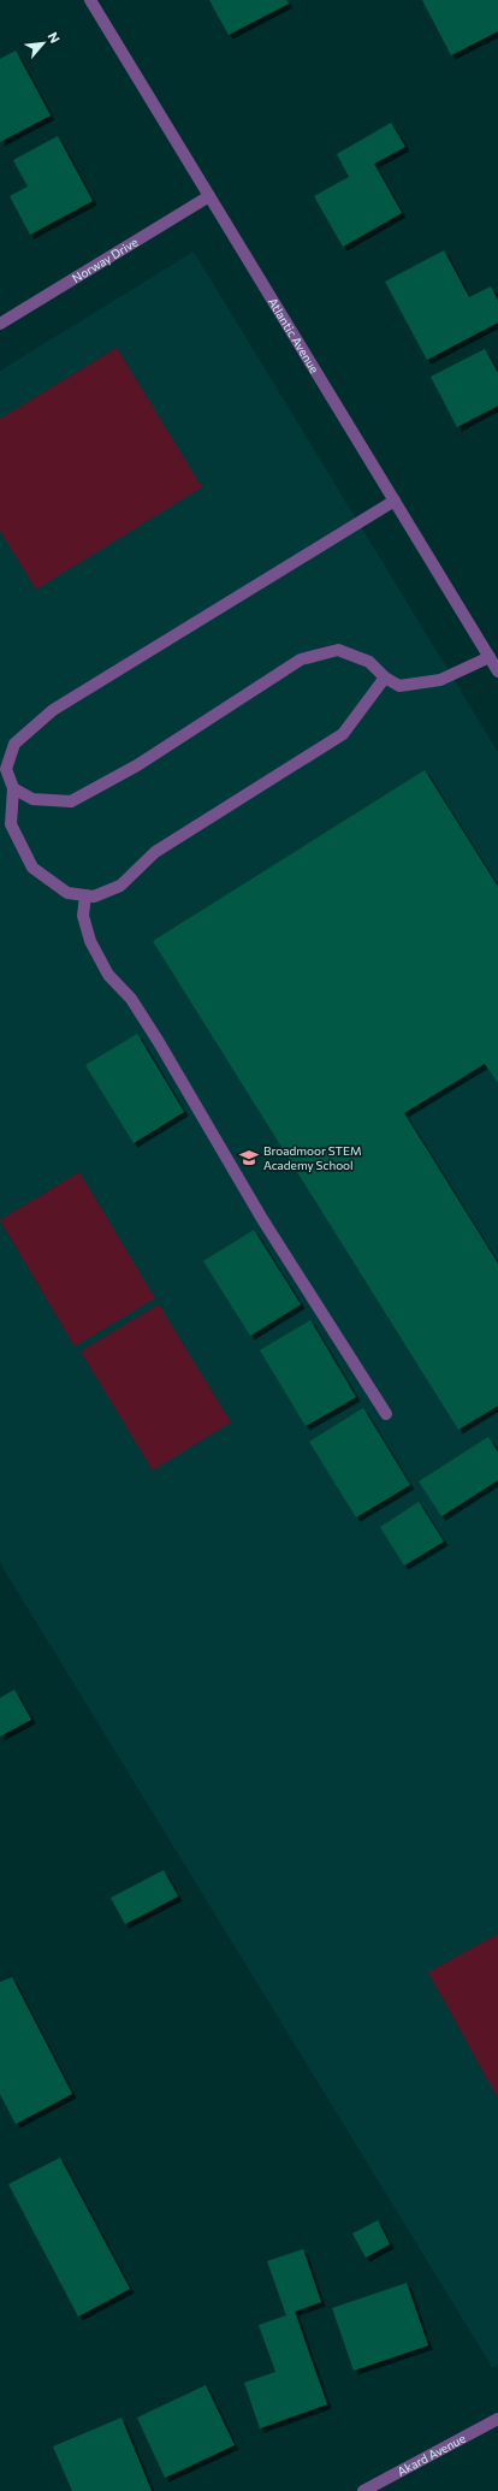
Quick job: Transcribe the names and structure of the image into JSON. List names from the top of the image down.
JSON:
{
  "streets": {
    "street": ["Norway Drive", "Atlantic Avenue", "Akard Avenue"]
  },
  "crossings": [
    ["Norway Drive", "Atlantic Avenue"]
  ],
  "places": {
    "school or university": ["Broadmoor STEM Academy School"]
  },
  "north": "top right"
}
